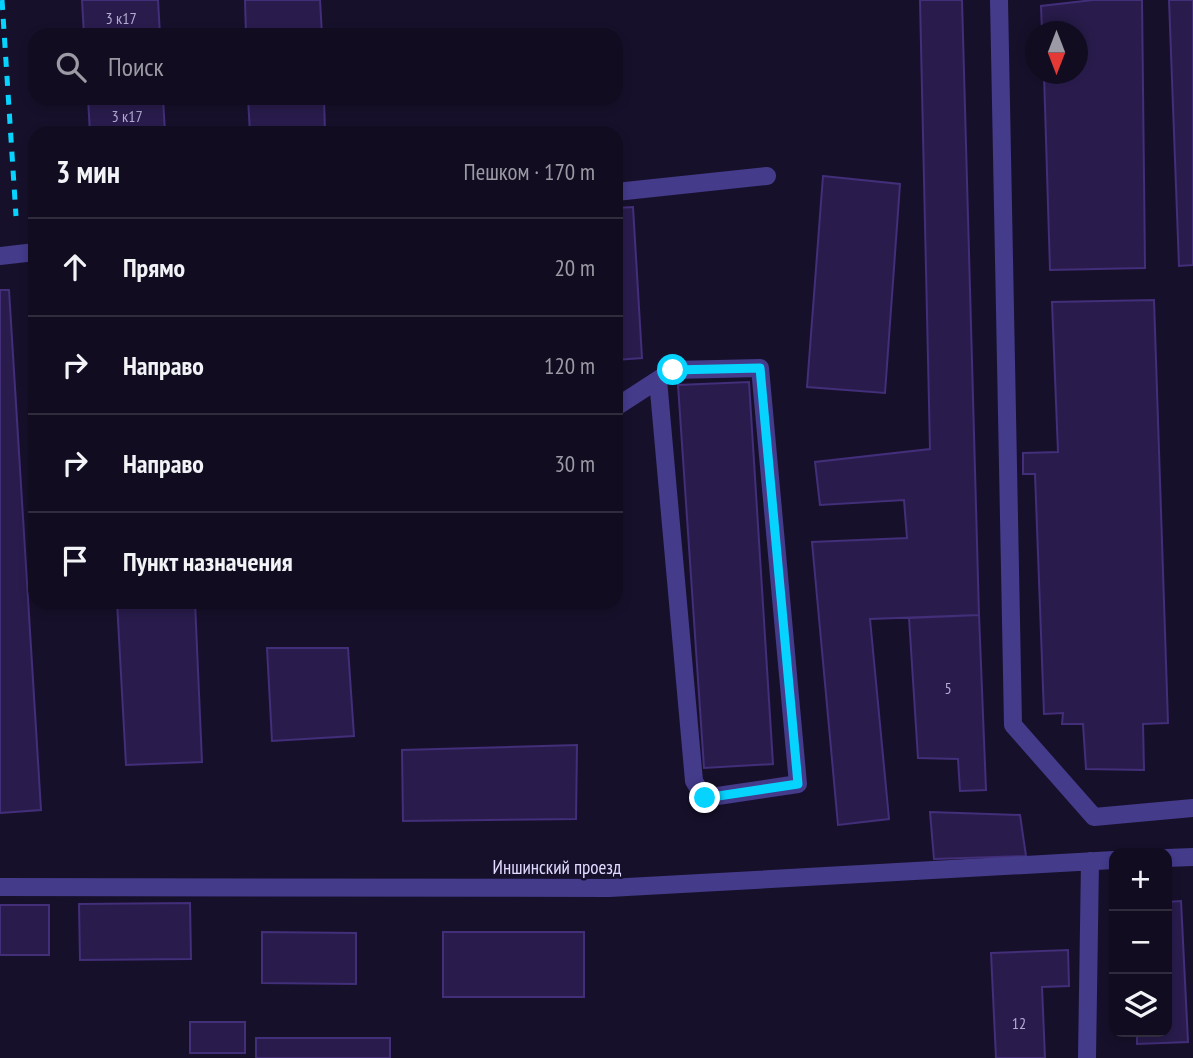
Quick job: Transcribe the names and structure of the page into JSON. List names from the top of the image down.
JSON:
{
  "streets": {
    "street": ["Иншинский проезд"]
  },
  "house_numbers": [
    "3 к17",
    "3 к17",
    "5",
    "12"
  ],
  "north": "bottom",
  "page": {
    "search": "Поиск",
    "heading": ["3 мин", "Пешком · 170 m"],
    "list": [
      ["Прямо", "20 m"],
      ["Направо", "120 m"],
      ["Направо", "30 m"],
      "Пункт назначения"
    ],
    "map_buttons": ["+", "−"]
  }
}
